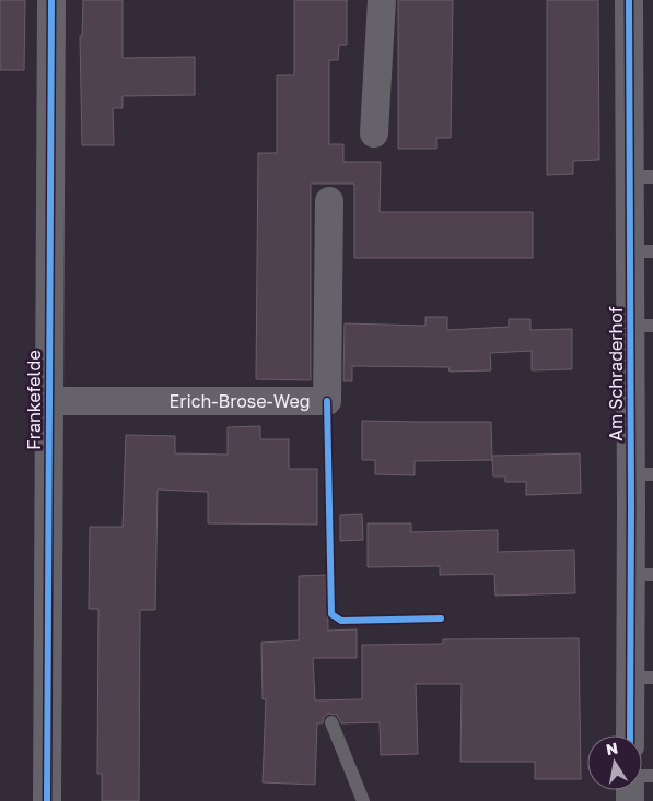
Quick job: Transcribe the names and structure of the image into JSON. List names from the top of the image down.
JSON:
{
  "streets": {
    "street": ["Am Schraderhof", "Frankefelde", "Erich-Brose-Weg"]
  },
  "crossings": [
    ["Frankefelde", "Erich-Brose-Weg"]
  ],
  "north": "top"
}
